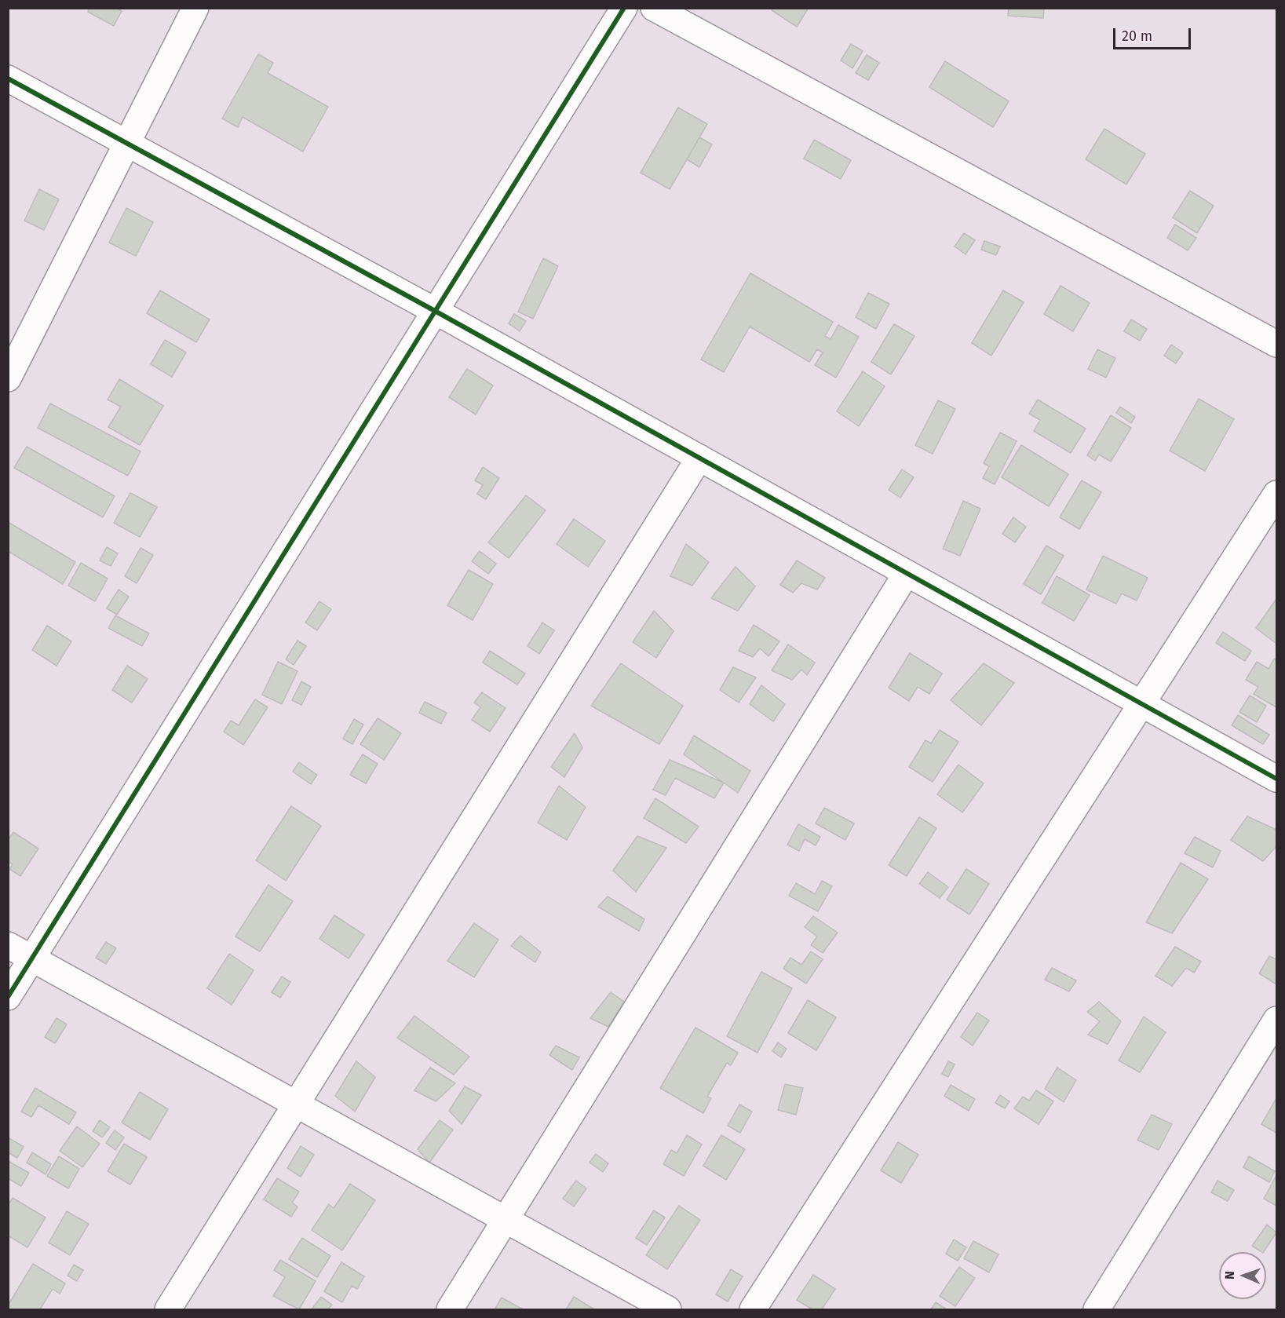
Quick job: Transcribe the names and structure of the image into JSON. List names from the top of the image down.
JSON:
{
  "scale_bar": "20 m",
  "north": "left"
}
